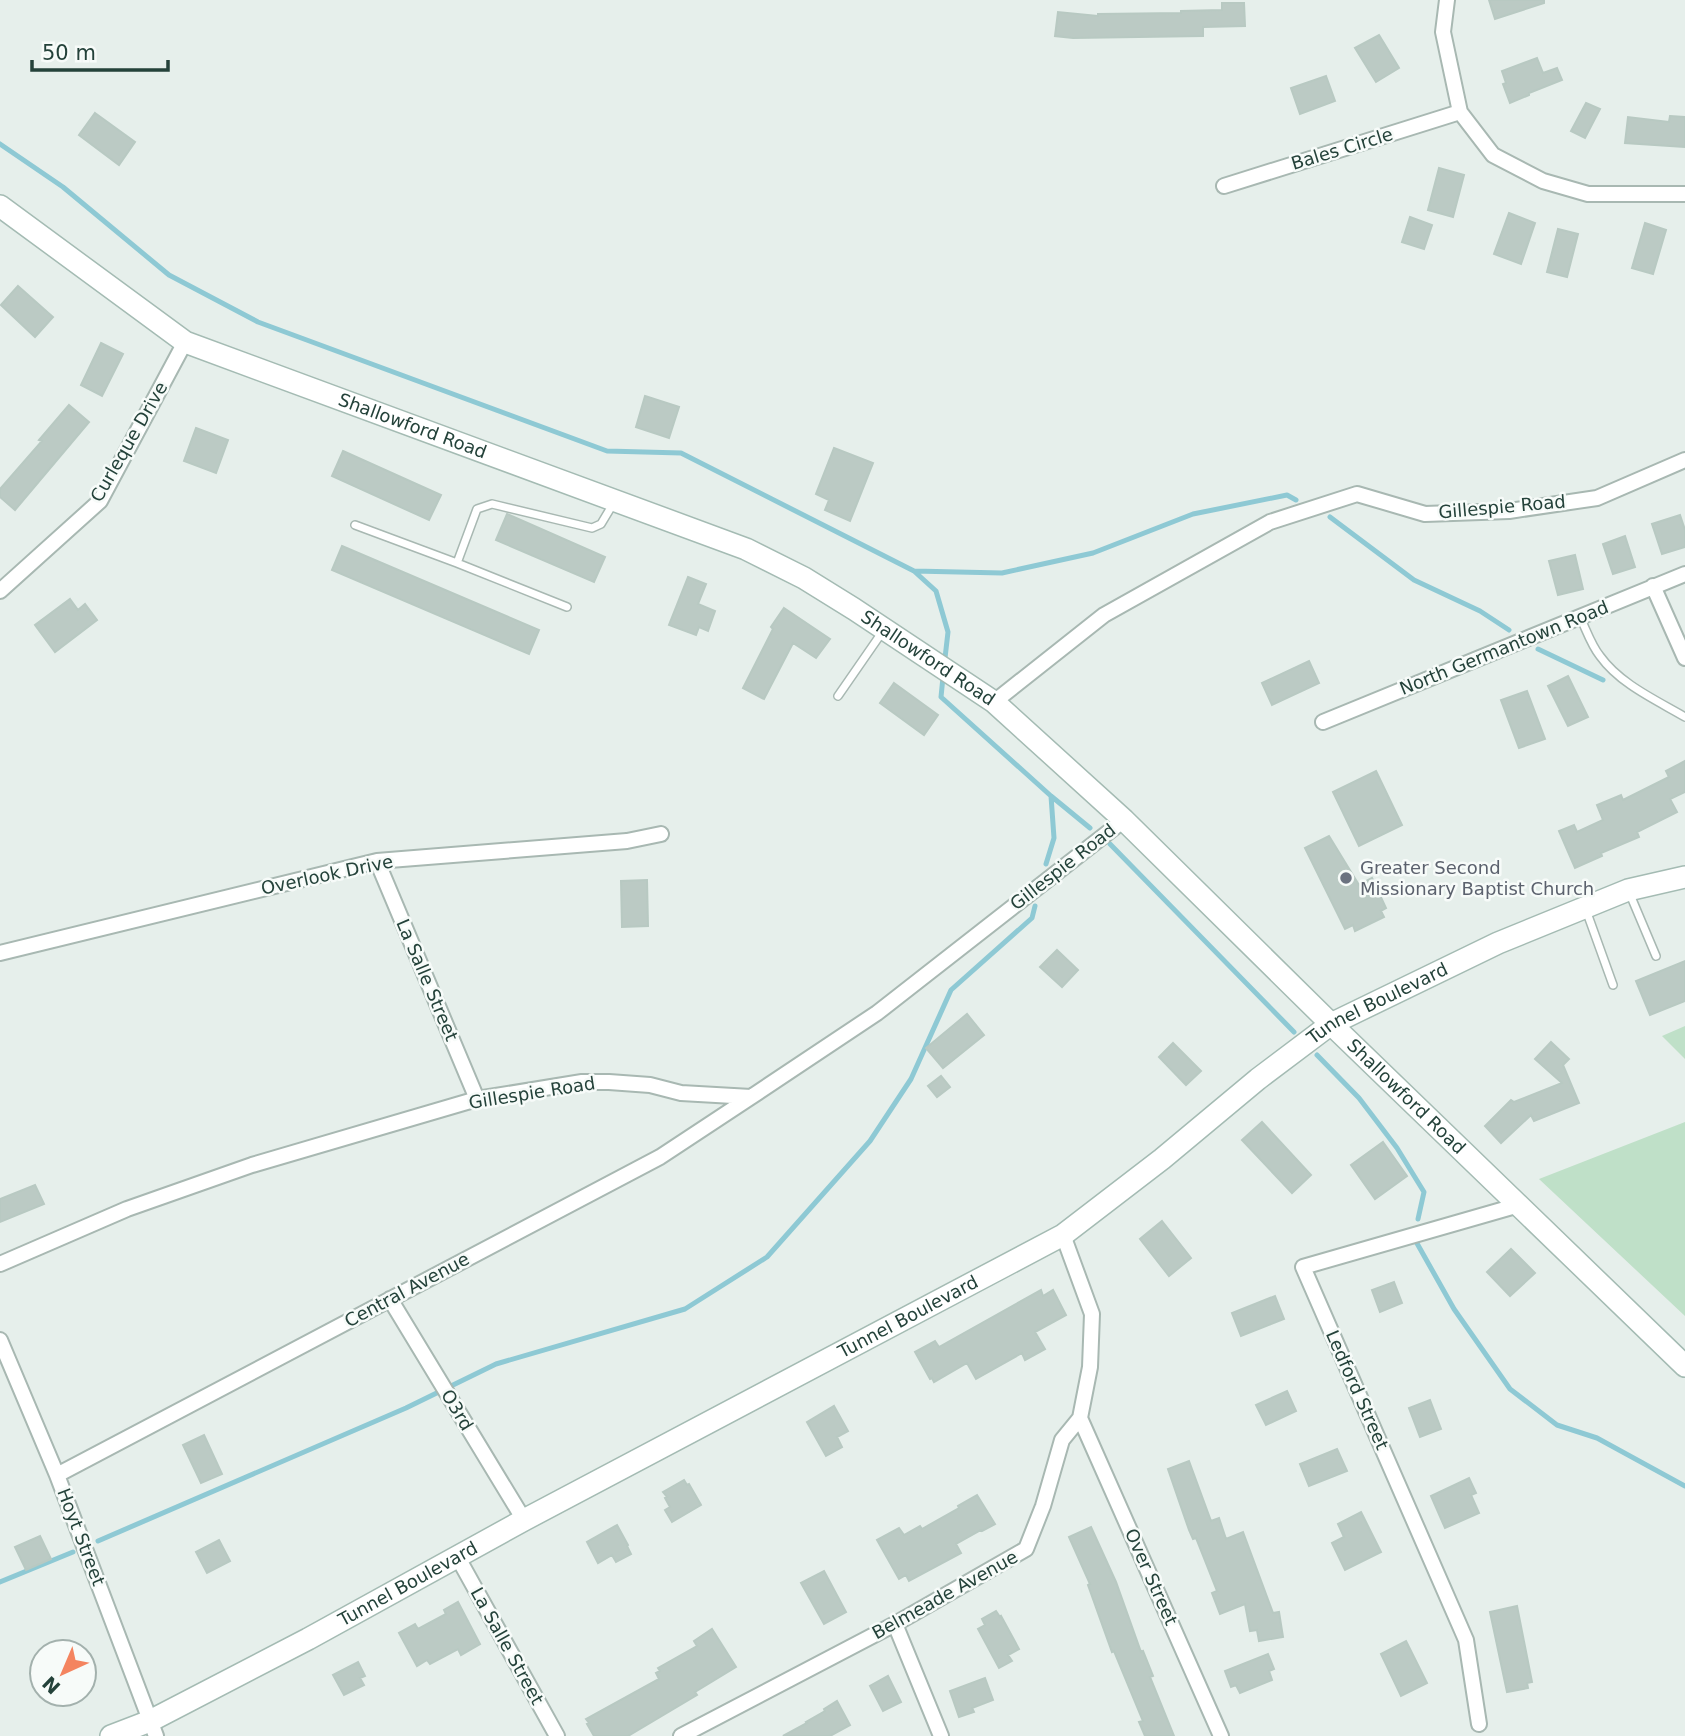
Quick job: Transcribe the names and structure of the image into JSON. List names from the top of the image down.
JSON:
{
  "streets": {
    "street": [
      "Bales Circle",
      "Shallowford Road",
      "Curleque Drive",
      "Gillespie Road",
      "North Germantown Road",
      "Overlook Drive",
      "La Salle Street",
      "Tunnel Boulevard",
      "Central Avenue",
      "Ledford Street",
      "O3rd",
      "Hoyt Street",
      "Over Street",
      "Belmeade Avenue"
    ]
  },
  "crossings": [
    ["Shallowford Road", "Curleque Drive"],
    ["Shallowford Road", "Gillespie Road"],
    ["Shallowford Road", "Tunnel Boulevard"],
    ["Shallowford Road", "Ledford Street"],
    ["Gillespie Road", "La Salle Street"],
    ["Gillespie Road", "Central Avenue"],
    ["Overlook Drive", "La Salle Street"],
    ["La Salle Street", "Tunnel Boulevard"],
    ["Tunnel Boulevard", "O3rd"],
    ["Tunnel Boulevard", "Hoyt Street"],
    ["Tunnel Boulevard", "Belmeade Avenue"],
    ["Central Avenue", "O3rd"],
    ["Central Avenue", "Hoyt Street"],
    ["Over Street", "Belmeade Avenue"]
  ],
  "places": ["Greater Second Missionary Baptist Church"],
  "scale_bar": "50 m",
  "north": "bottom left"
}
